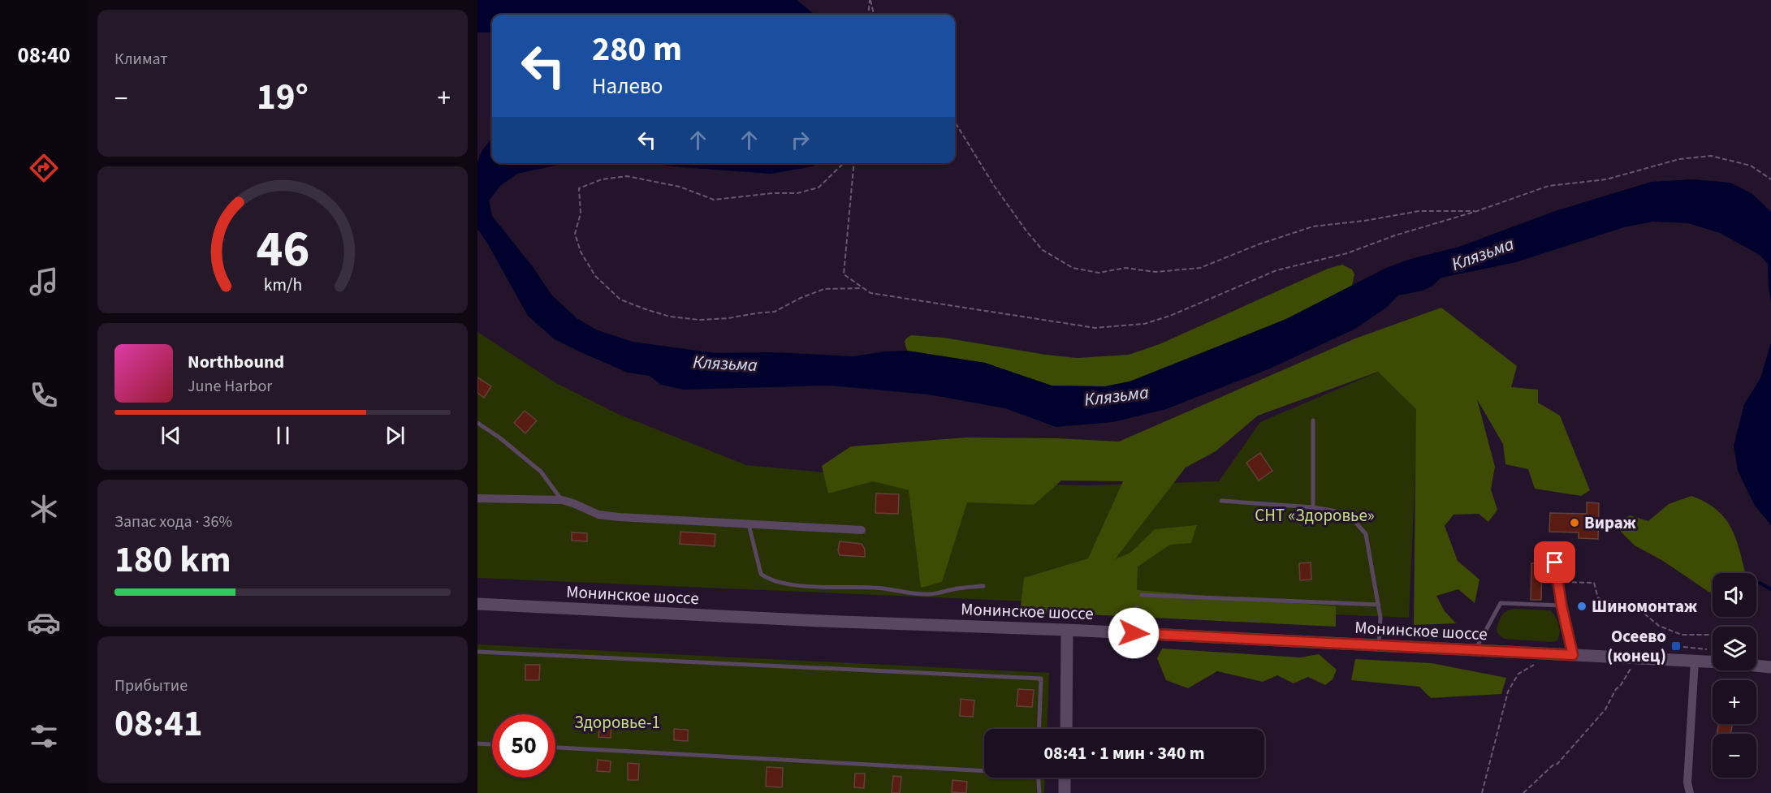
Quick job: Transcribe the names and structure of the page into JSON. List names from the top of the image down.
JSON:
{
  "streets": {
    "main road": ["Монинское шоссе"]
  },
  "water": ["Клязьма"],
  "parks": ["СНТ «Здоровье»", "Здоровье-1"],
  "places": {
    "other": ["Вираж", "Шиномонтаж"],
    "transit": ["Осеево (конец)"]
  },
  "page": {
    "tabs": "08:40",
    "tile": [
      "Климат",
      ["Запас хода · 36%", "180 km"],
      ["Прибытие", "08:41"]
    ],
    "turn": ["280 m", "Налево"],
    "heat": ["−", "19°", "+"],
    "song": ["Northbound", "June Harbor"],
    "map_buttons": ["+", "−"],
    "limit": "50",
    "trip": "08:41 · 1 мин · 340 m",
    "gauge": ["46", "km/h"]
  }
}
